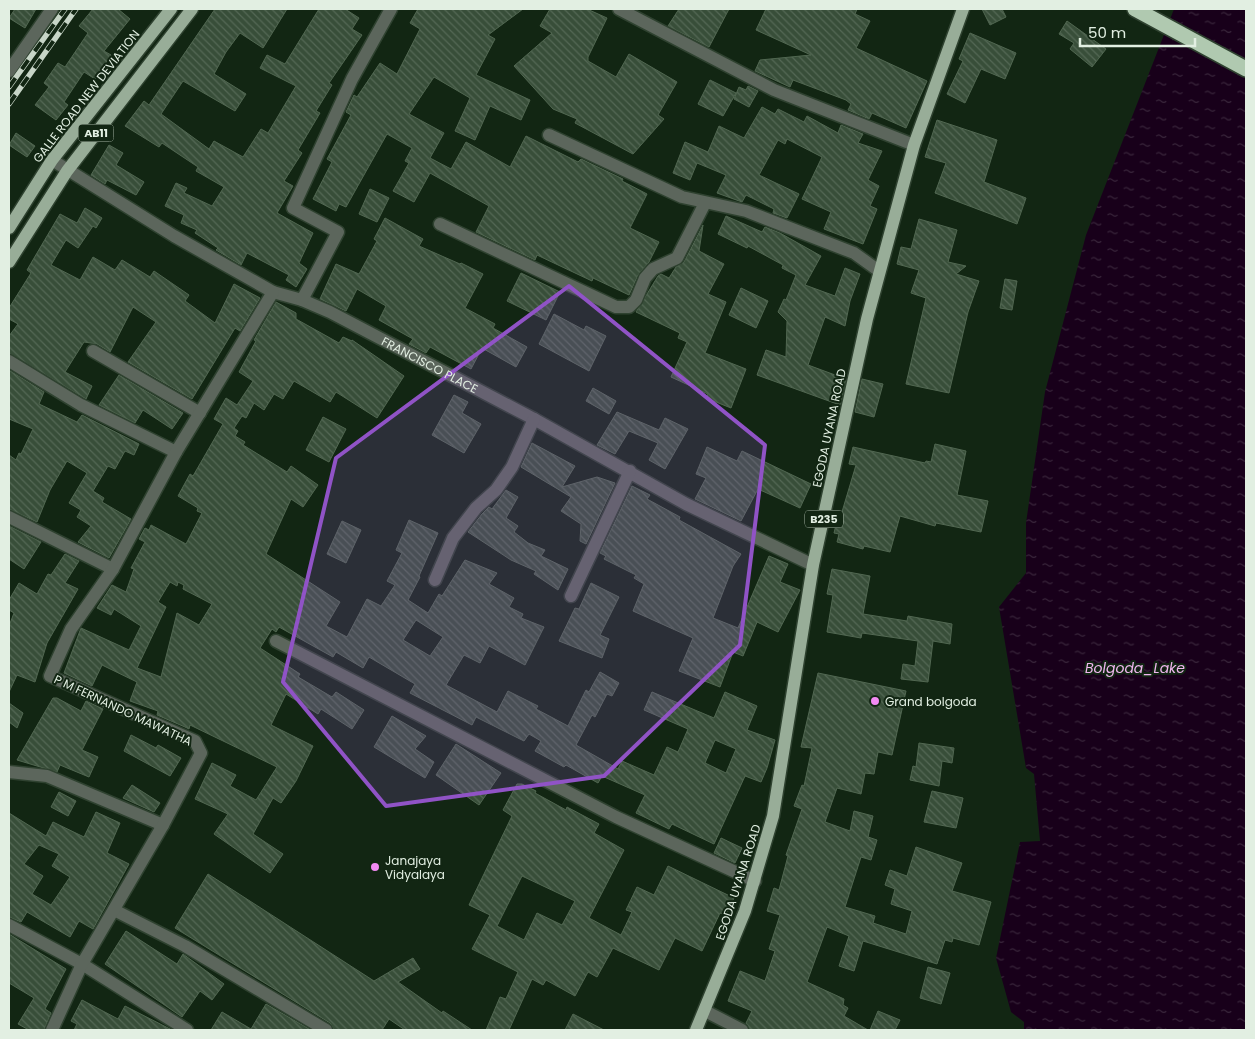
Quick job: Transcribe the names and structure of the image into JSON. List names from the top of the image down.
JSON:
{
  "streets": {
    "main road": [
      "GALLE ROAD NEW DEVIATION",
      "AB11",
      "EGODA UYANA ROAD",
      "B235"
    ],
    "street": ["FRANCISCO PLACE", "P M FERNANDO MAWATHA"]
  },
  "crossings": [
    ["GALLE ROAD NEW DEVIATION", "FRANCISCO PLACE"],
    ["AB11", "FRANCISCO PLACE"],
    ["FRANCISCO PLACE", "EGODA UYANA ROAD"],
    ["FRANCISCO PLACE", "P M FERNANDO MAWATHA"]
  ],
  "water": ["Bolgoda_Lake"],
  "places": ["Grand bolgoda", "Janajaya Vidyalaya"],
  "scale_bar": "50 m"
}
